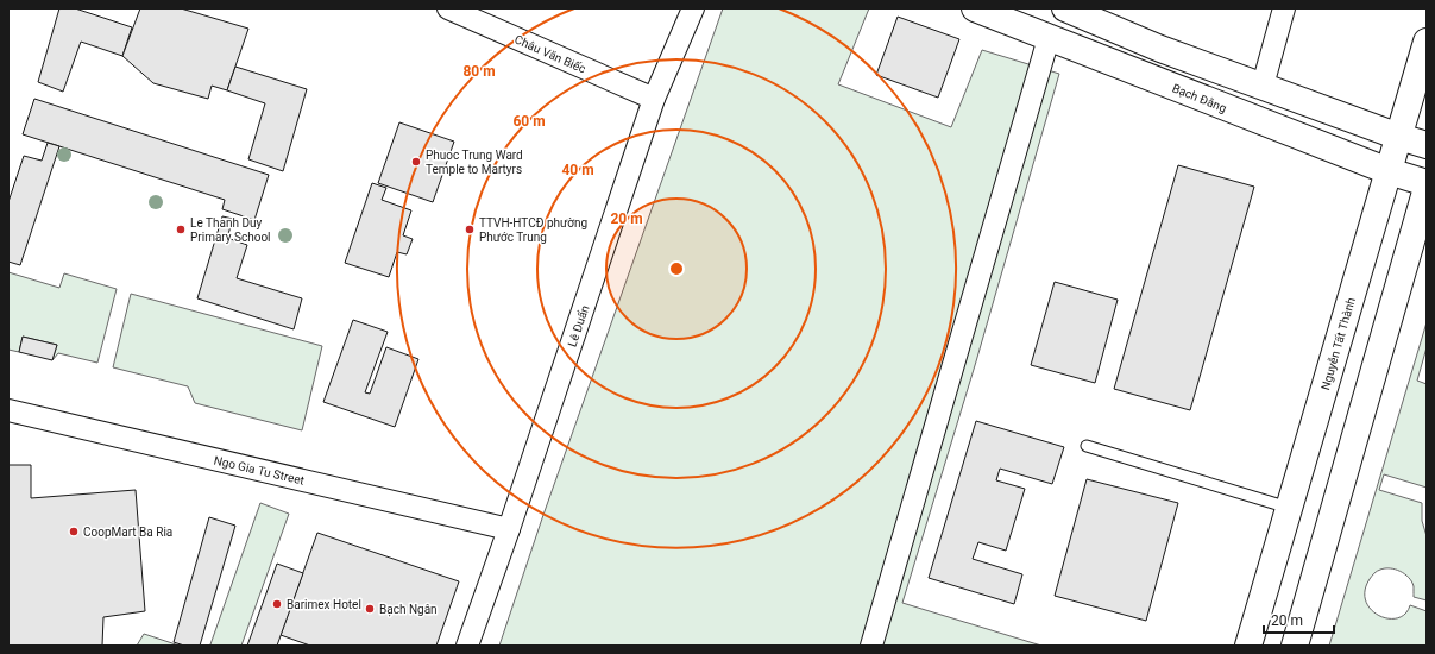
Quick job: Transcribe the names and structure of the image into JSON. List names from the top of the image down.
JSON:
{
  "streets": {
    "main road": ["Bạch Đằng", "Nguyễn Tất Thành"],
    "street": ["Châu Văn Biếc", "Lê Duẩn", "Ngo Gia Tu Street"]
  },
  "crossings": [
    ["Châu Văn Biếc", "Lê Duẩn"],
    ["Bạch Đằng", "Nguyễn Tất Thành"],
    ["Lê Duẩn", "Ngo Gia Tu Street"]
  ],
  "places": [
    "Phuoc Trung Ward Temple to Martyrs",
    "Le Thanh Duy Primary School",
    "TTVH-HTCĐ phường Phước Trung",
    "CoopMart Ba Ria",
    "Barimex Hotel",
    "Bạch Ngân"
  ],
  "scale_bar": "20 m",
  "rings": [
    "80 m",
    "60 m",
    "40 m",
    "20 m"
  ]
}
